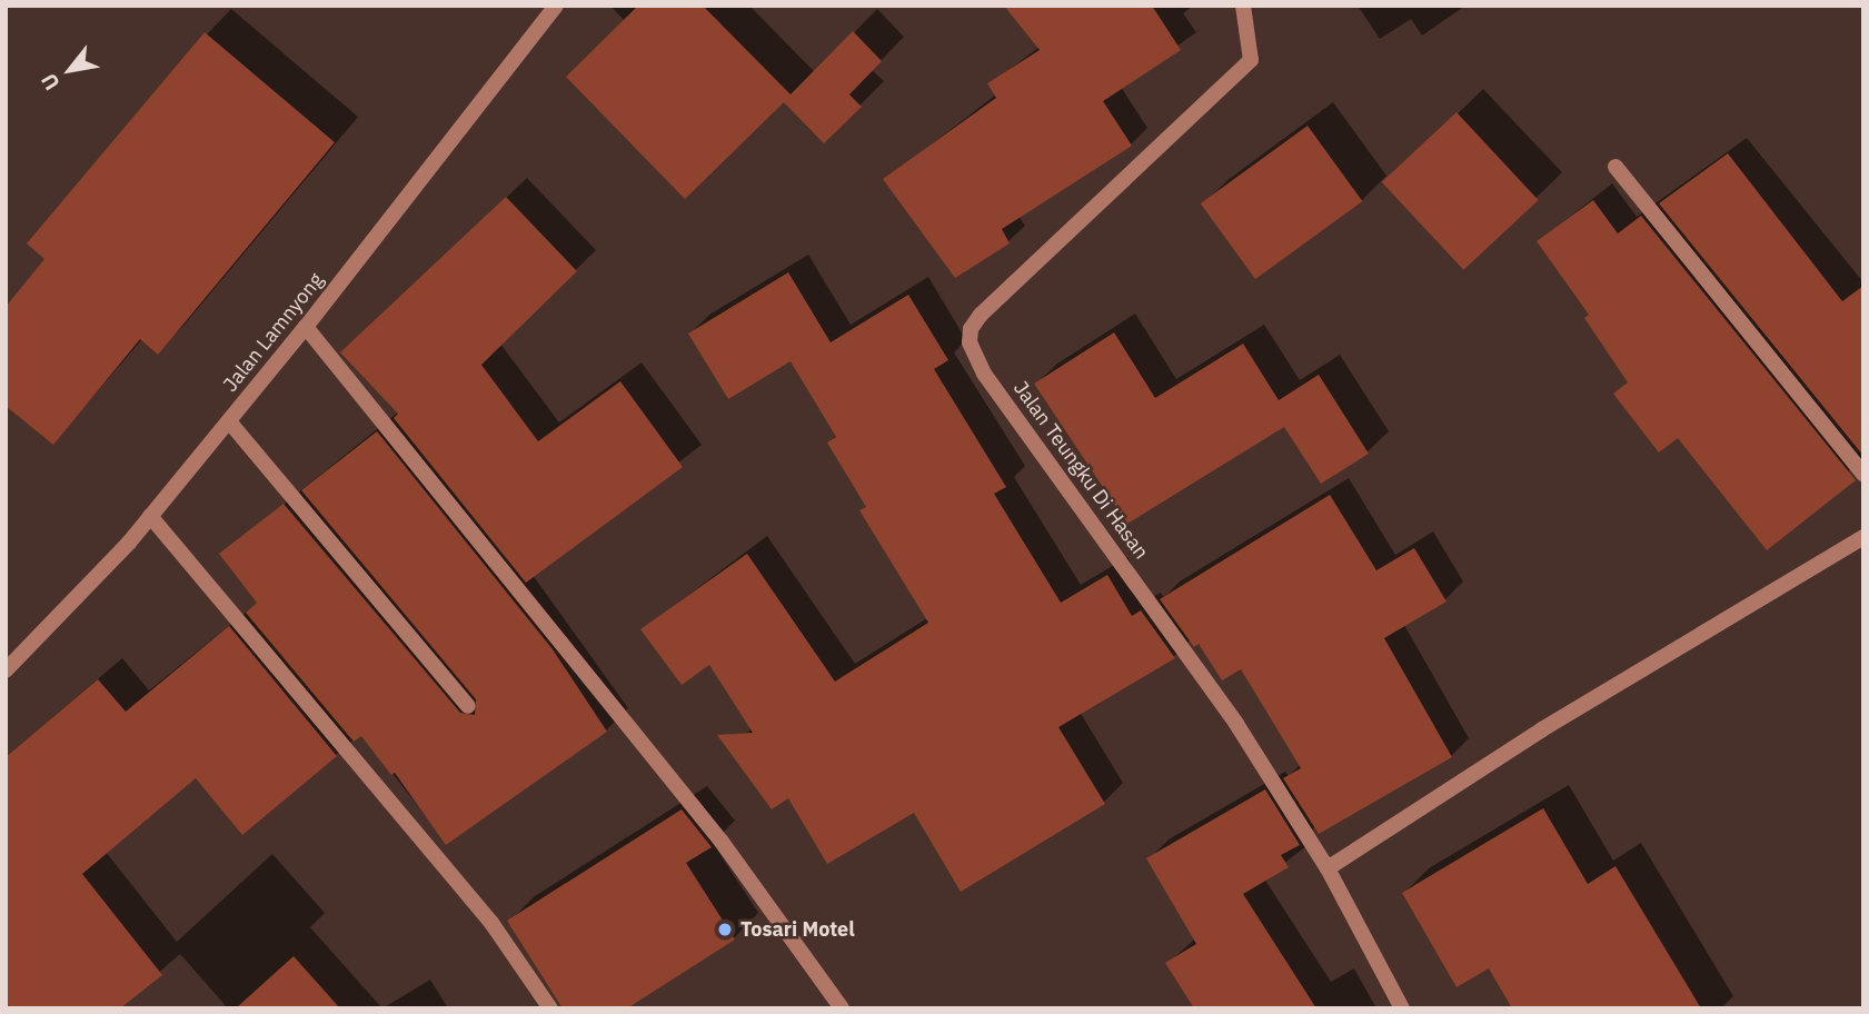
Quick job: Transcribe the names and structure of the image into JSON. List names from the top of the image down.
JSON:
{
  "streets": {
    "street": ["Jalan Lamnyong", "Jalan Teungku Di Hasan"]
  },
  "places": ["Tosari Motel"],
  "north": "bottom left"
}
